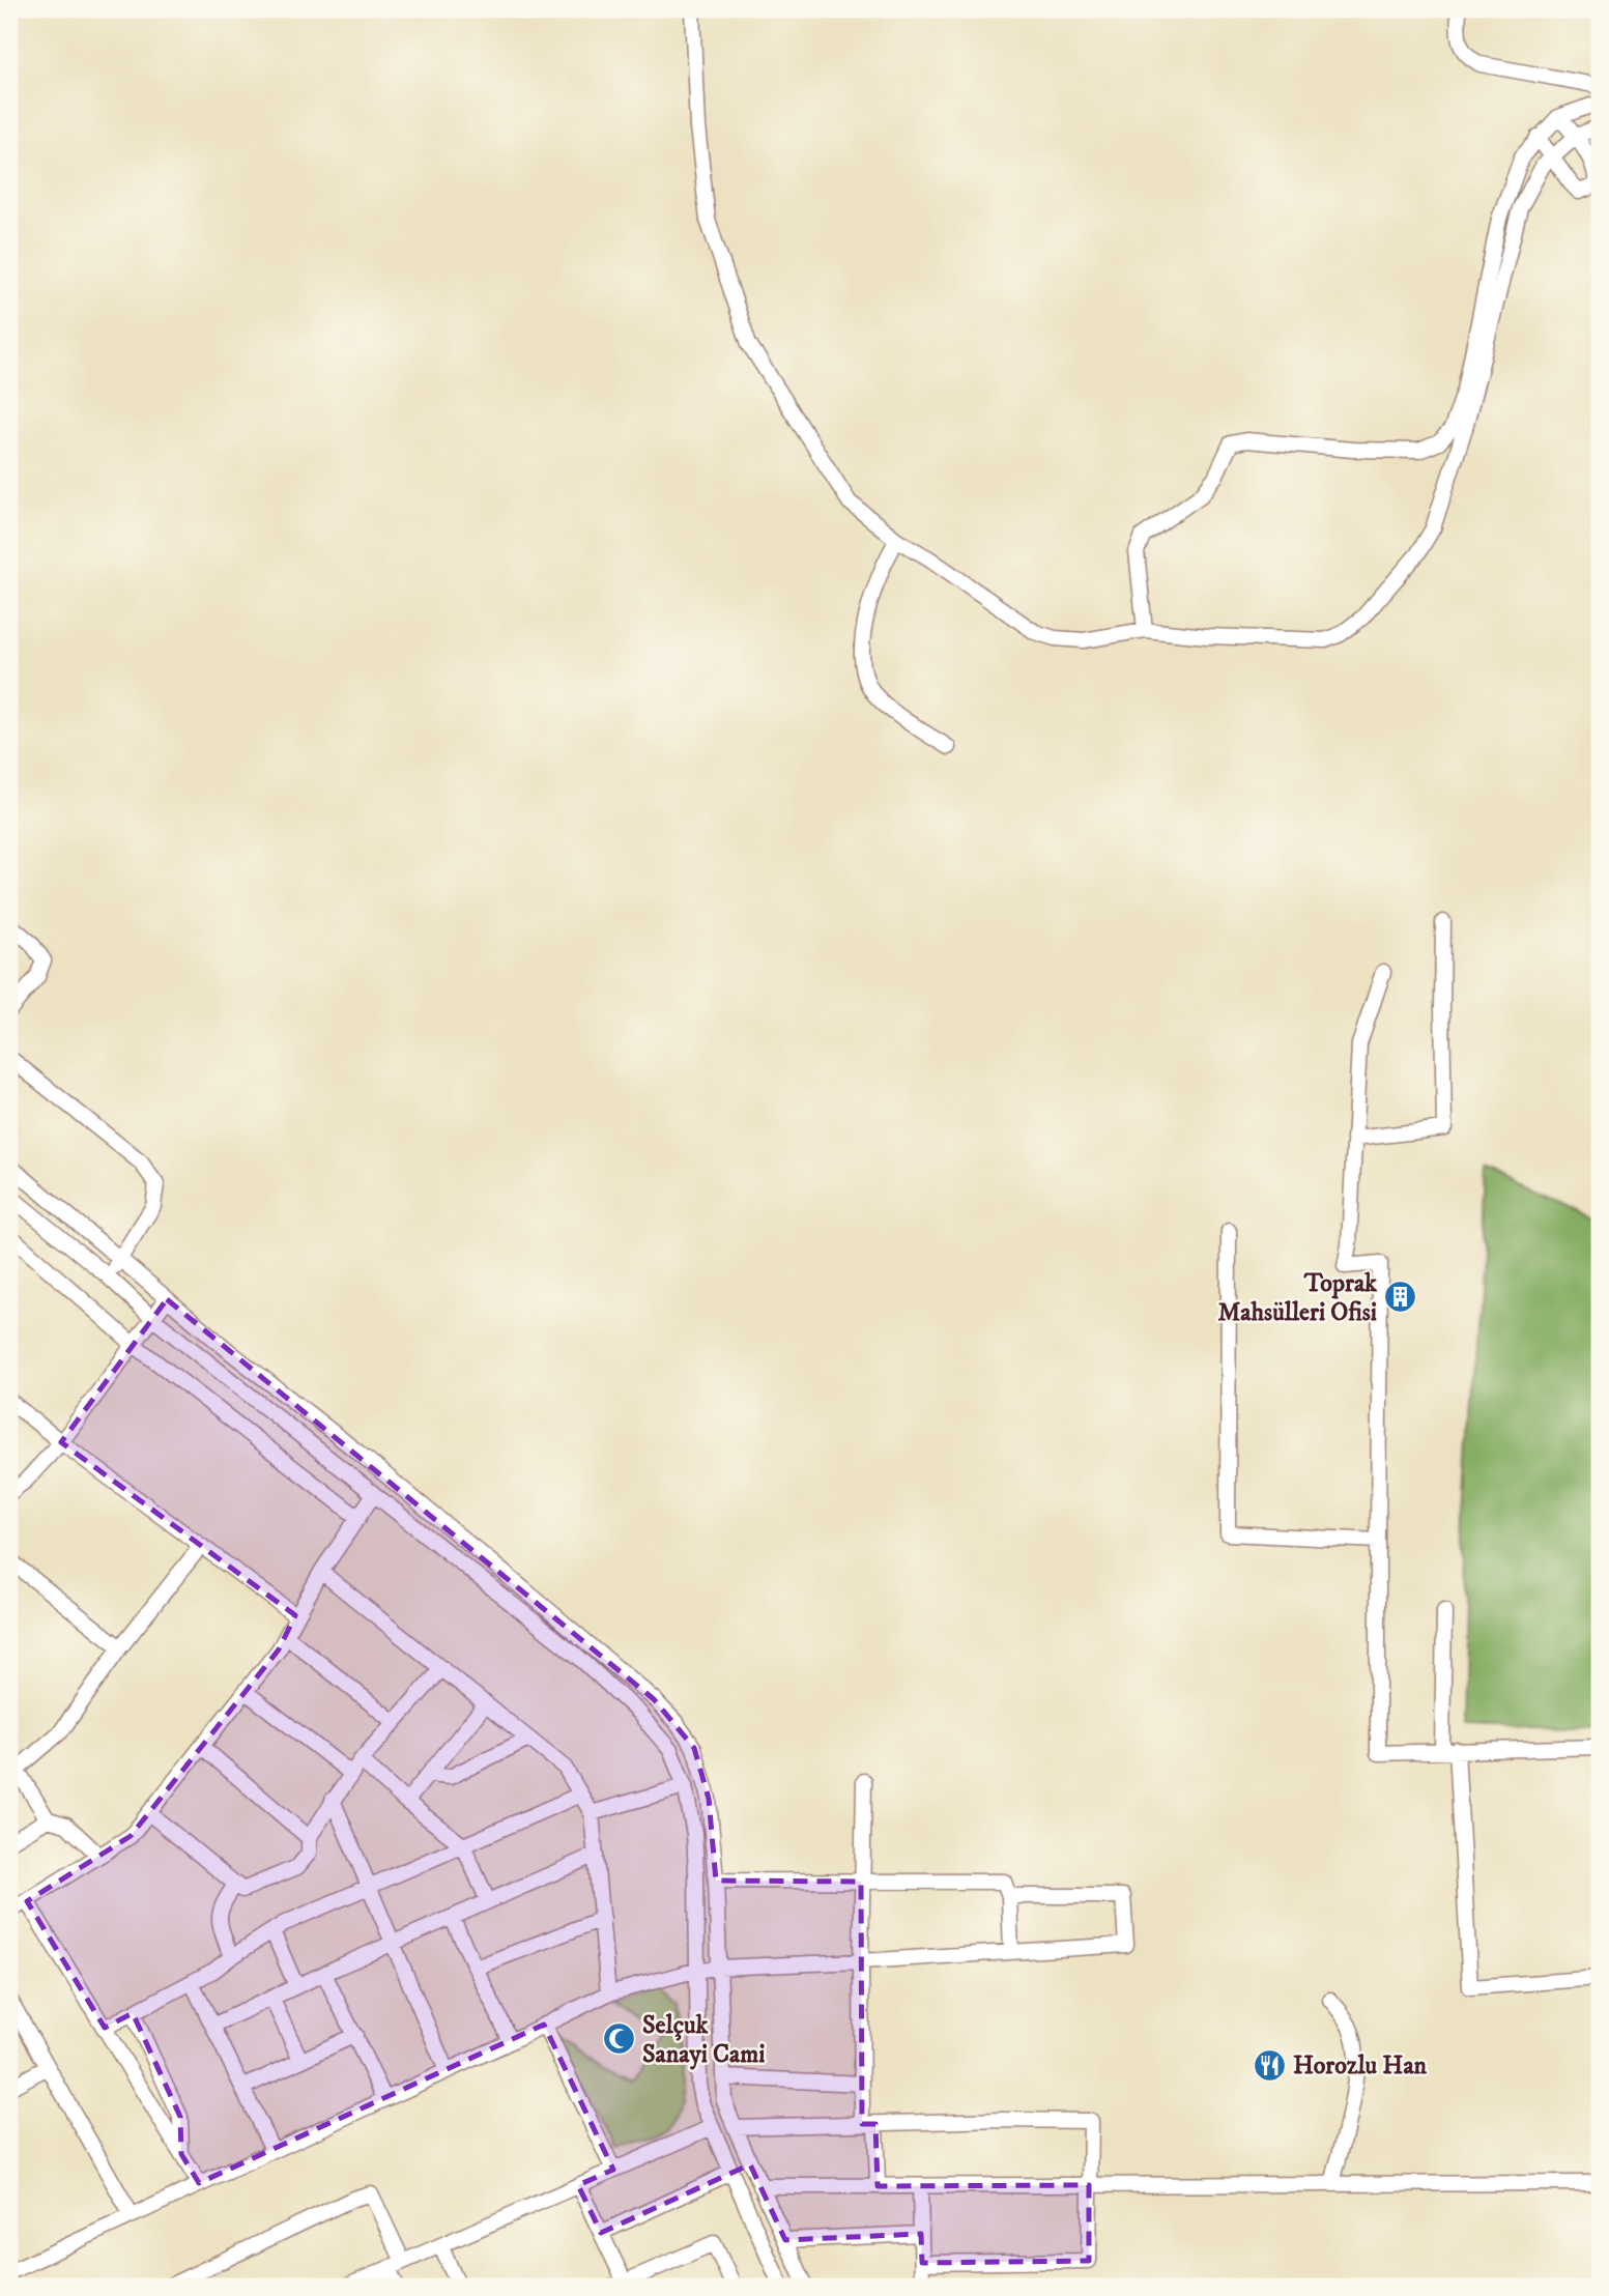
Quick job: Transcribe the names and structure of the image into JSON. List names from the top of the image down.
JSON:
{
  "places": {
    "building": ["Toprak Mahsülleri Ofisi"],
    "mosque": ["Selçuk Sanayi Cami"],
    "restaurant": ["Horozlu Han"]
  }
}
